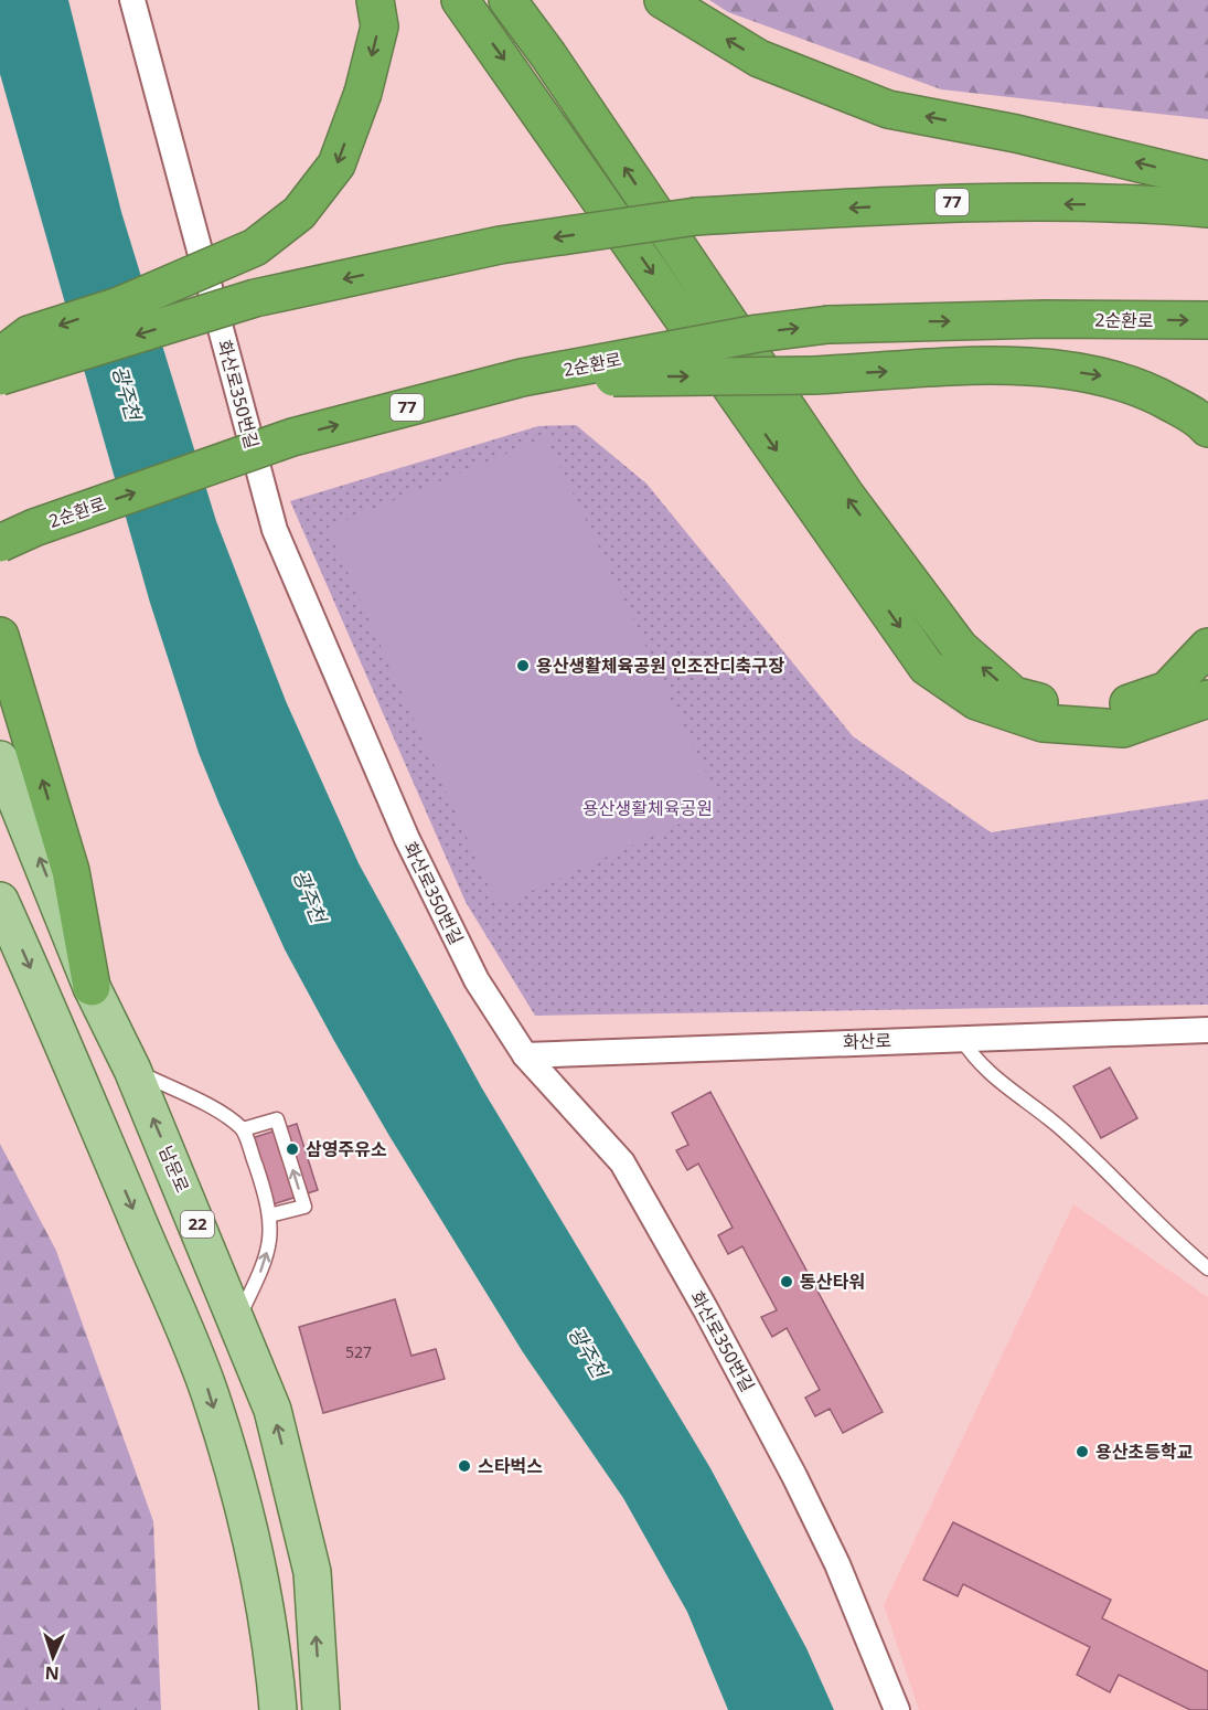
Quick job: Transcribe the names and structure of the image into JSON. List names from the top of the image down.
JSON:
{
  "streets": {
    "highway": ["77", "2순환로"],
    "main road": ["남문로", "22"],
    "street": ["화산로350번길", "화산로"]
  },
  "crossings": [
    ["화산로350번길", "화산로"]
  ],
  "water": ["광주천"],
  "parks": ["용산생활체육공원"],
  "places": [
    "용산생활체육공원 인조잔디축구장",
    "삼영주유소",
    "동산타워",
    "용산초등학교",
    "스타벅스"
  ],
  "house_numbers": ["527"],
  "north": "bottom"
}
